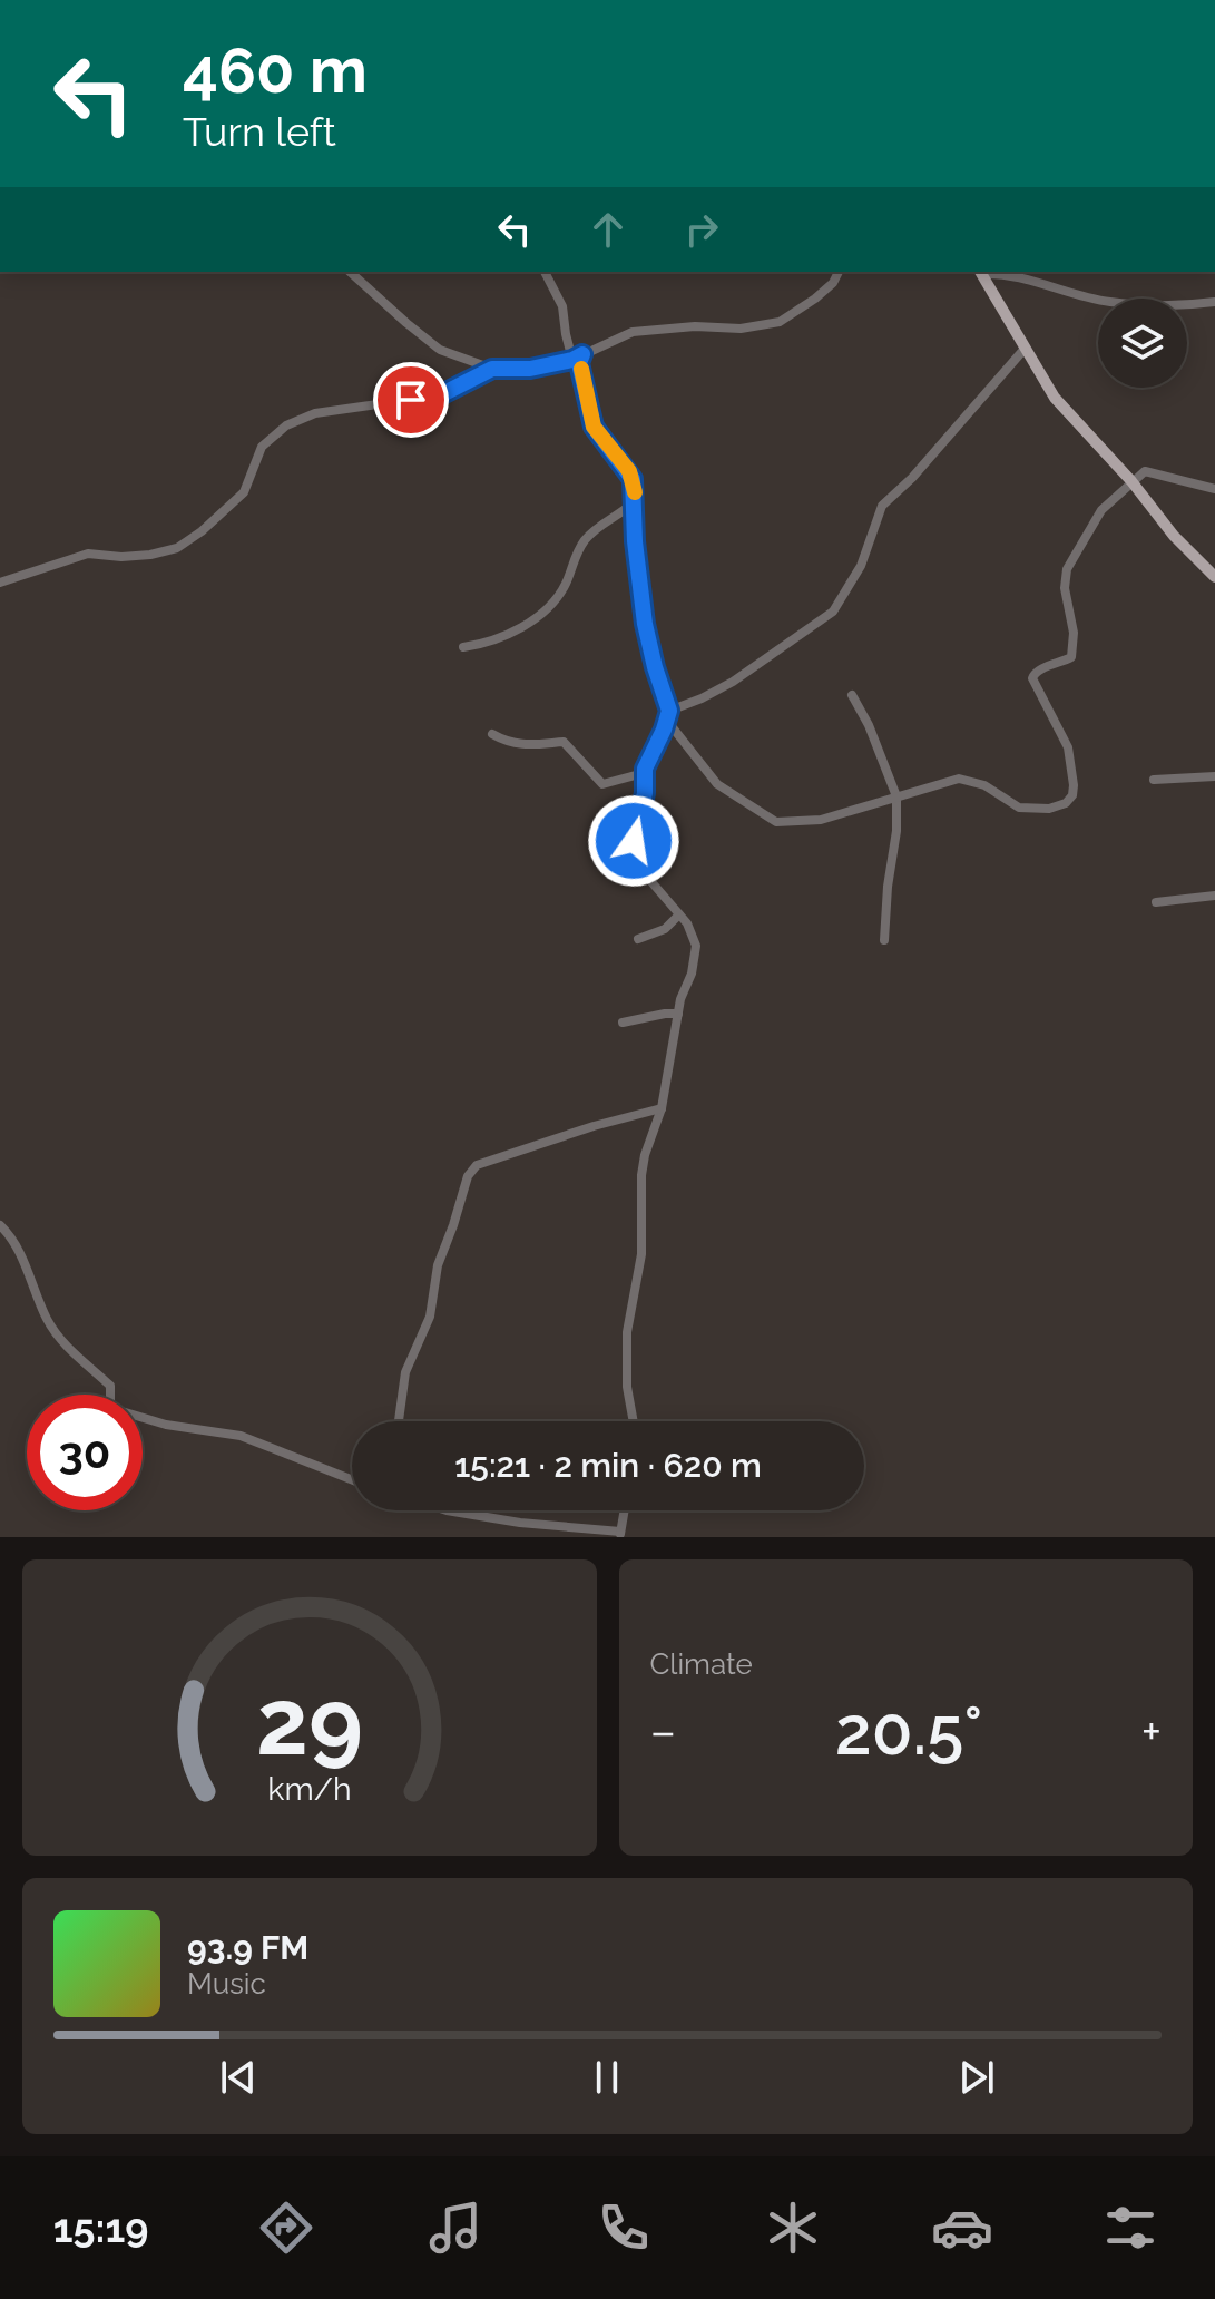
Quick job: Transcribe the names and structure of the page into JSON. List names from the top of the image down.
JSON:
{
  "page": {
    "turn": ["460 m", "Turn left"],
    "limit": "30",
    "trip": "15:21 · 2 min · 620 m",
    "tile": "Climate",
    "heat": ["−", "20.5°", "+"],
    "song": ["93.9 FM", "Music"],
    "tabs": "15:19",
    "gauge": ["29", "km/h"]
  }
}
